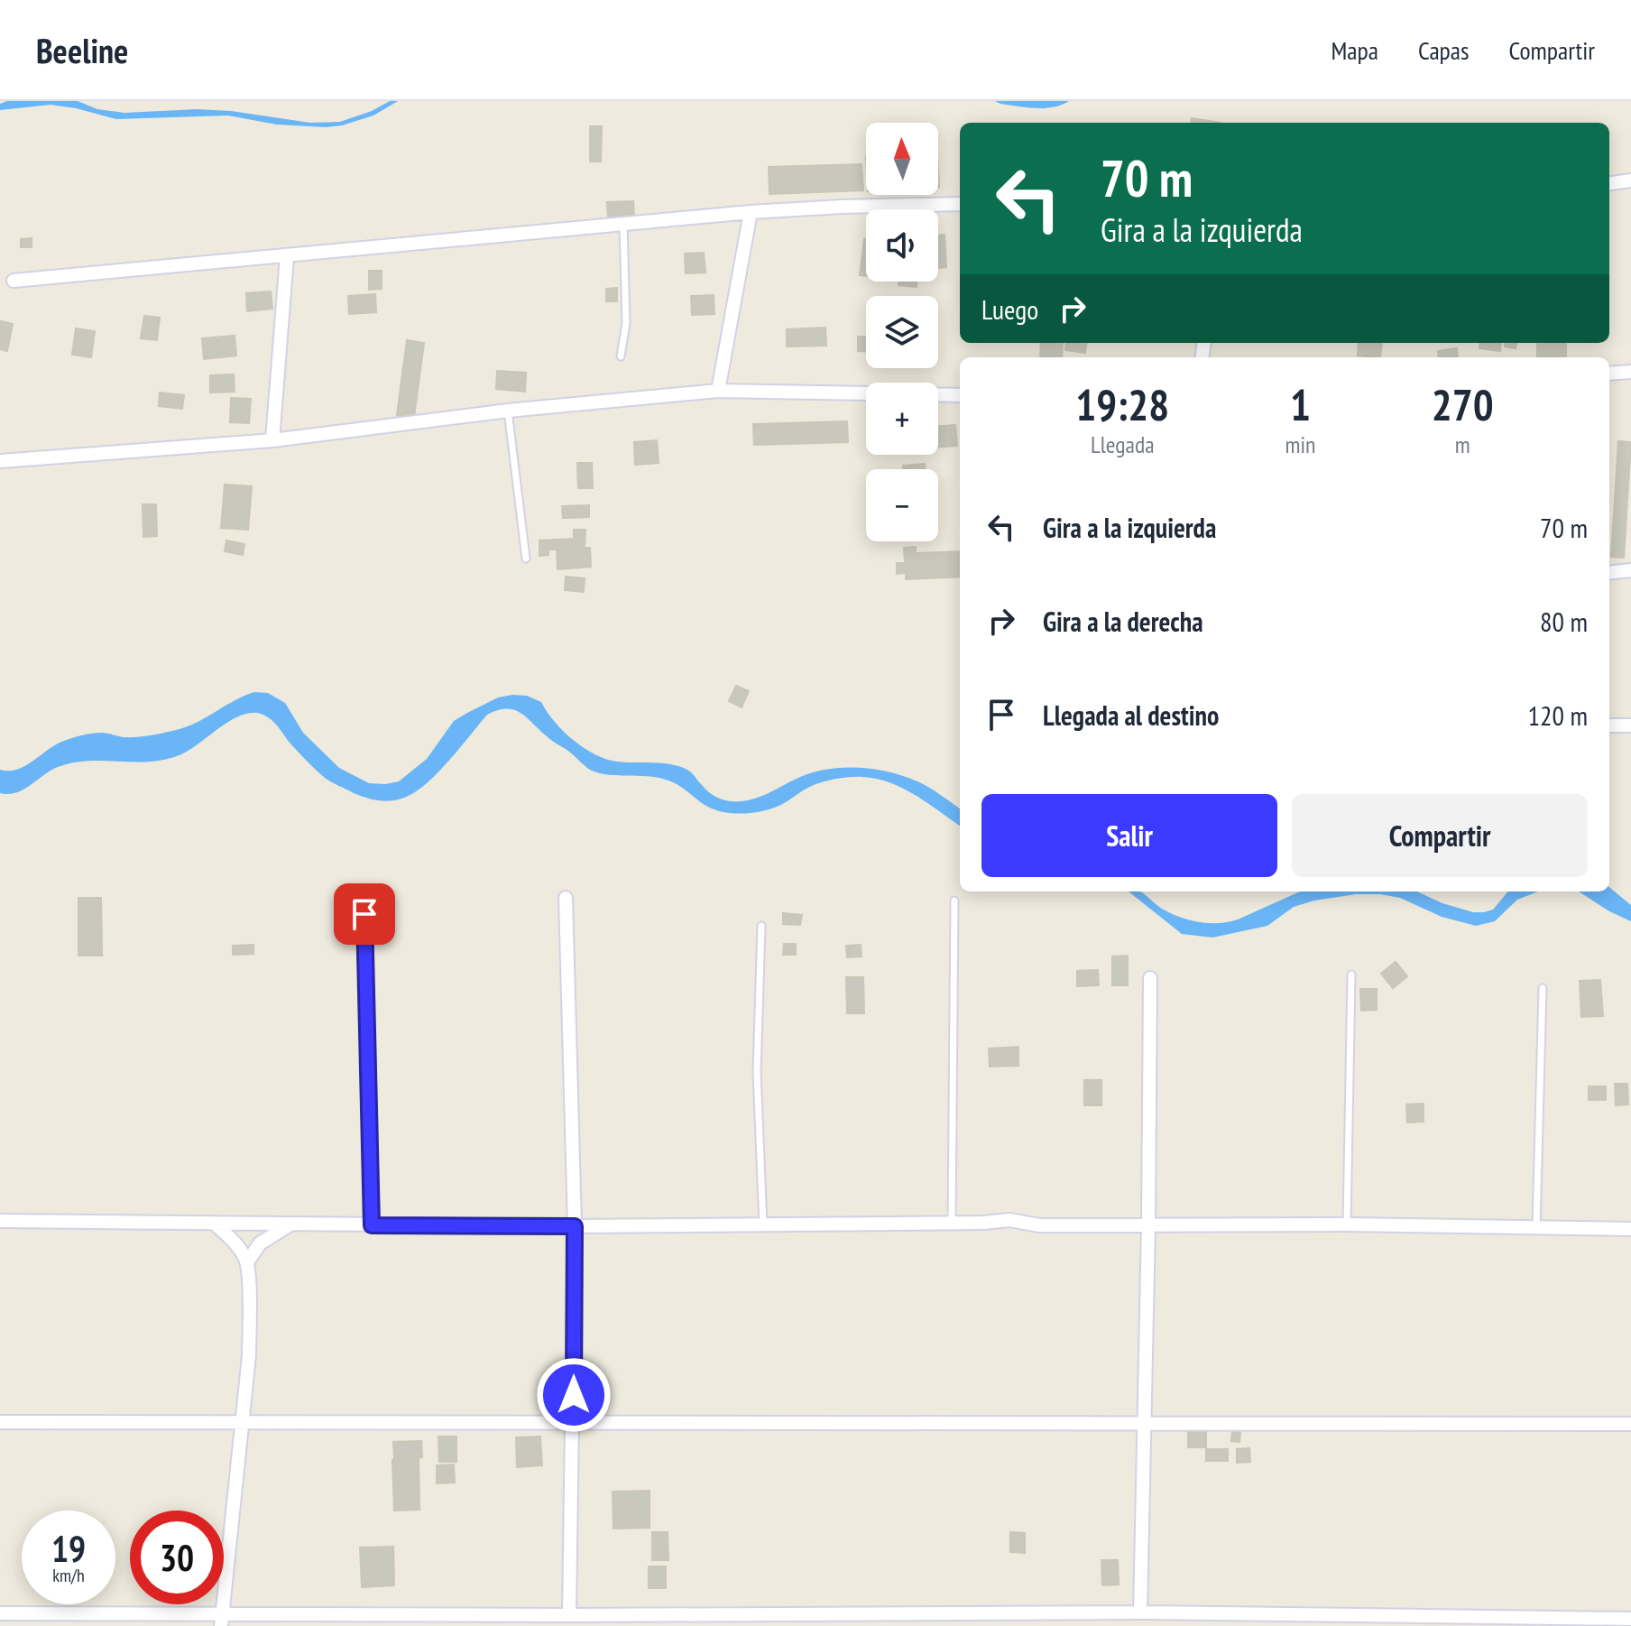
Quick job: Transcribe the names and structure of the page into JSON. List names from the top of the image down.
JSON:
{
  "north": "top",
  "page": {
    "header": "Beeline",
    "nav": ["Mapa", "Capas", "Compartir"],
    "map_buttons": ["+", "−"],
    "turn": ["70 m", "Gira a la izquierda"],
    "then": "Luego",
    "eta": [
      "19:28",
      "Llegada",
      "1",
      "min",
      "270",
      "m"
    ],
    "list": [
      {
        "name": "Gira a la izquierda",
        "value": "70 m"
      },
      {
        "name": "Gira a la derecha",
        "value": "80 m"
      },
      {
        "name": "Llegada al destino",
        "value": "120 m"
      }
    ],
    "buttons": ["Salir", "Compartir"],
    "speed": "19 km/h",
    "limit": "30"
  }
}
